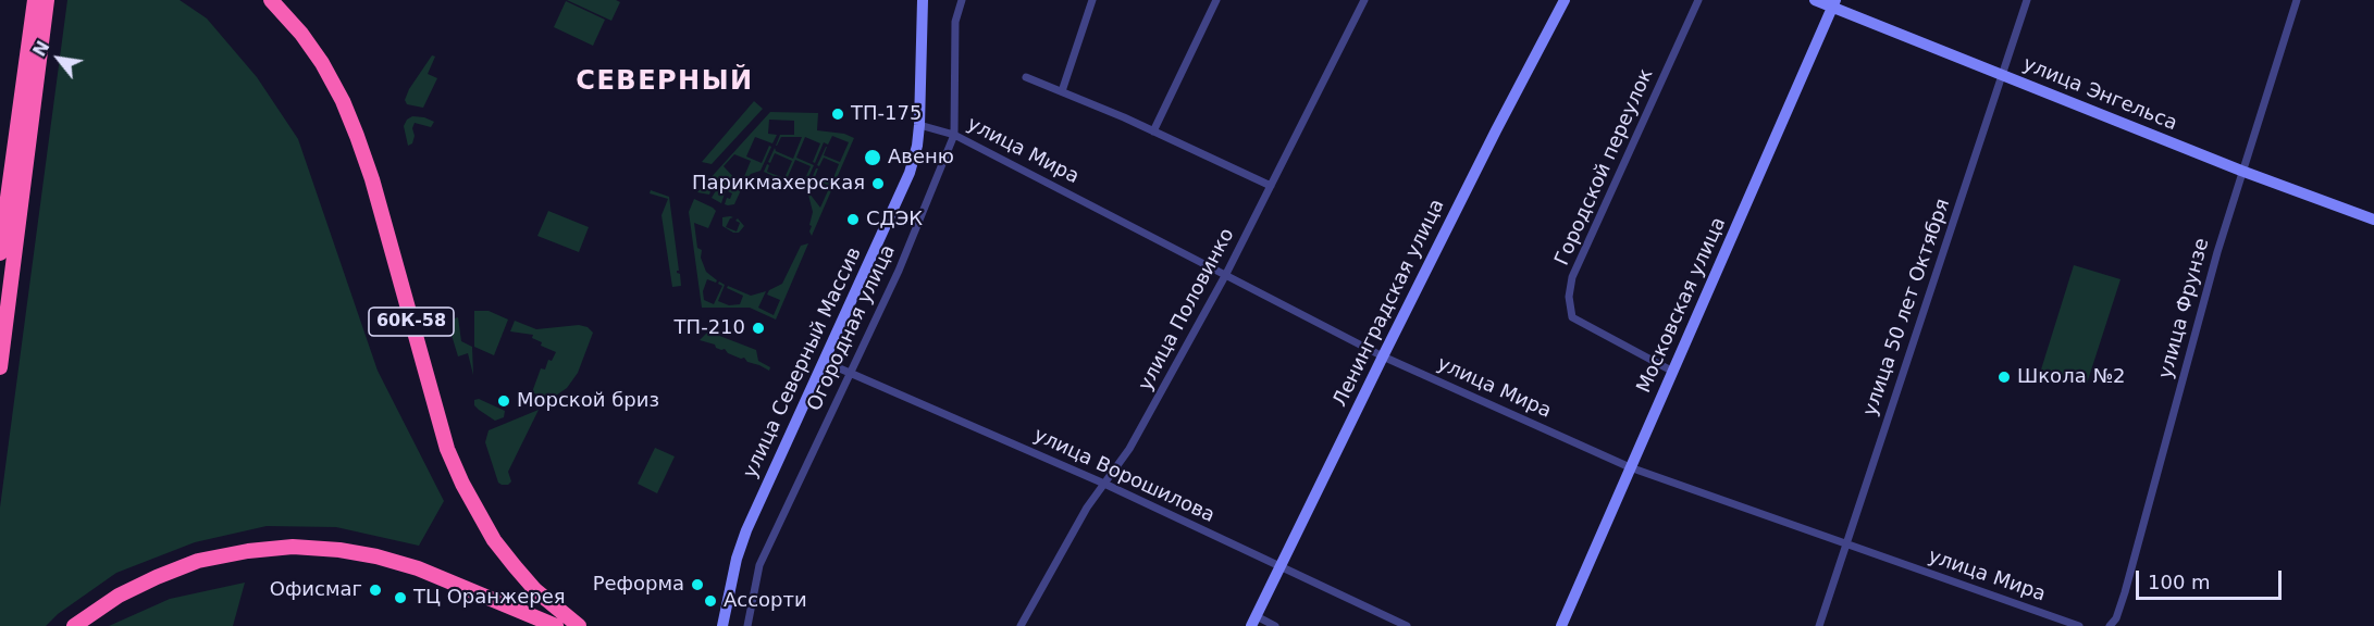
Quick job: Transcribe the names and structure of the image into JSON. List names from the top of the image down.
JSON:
{
  "streets": {
    "highway": ["60К-58"],
    "street": [
      "улица Энгельса",
      "улица Мира",
      "Городской переулок",
      "Ленинградская улица",
      "Московская улица",
      "улица 50 лет Октября",
      "улица Фрунзе",
      "улица Половинко",
      "Огородная улица",
      "улица Северный Массив",
      "улица Ворошилова"
    ]
  },
  "crossings": [
    ["улица Энгельса", "Московская улица"],
    ["улица Энгельса", "улица 50 лет Октября"],
    ["улица Энгельса", "улица Фрунзе"],
    ["улица Мира", "Ленинградская улица"],
    ["улица Мира", "Московская улица"],
    ["улица Мира", "улица 50 лет Октября"],
    ["улица Мира", "улица Половинко"],
    ["улица Мира", "Огородная улица"],
    ["улица Мира", "улица Северный Массив"],
    ["Городской переулок", "Московская улица"],
    ["Ленинградская улица", "улица Ворошилова"],
    ["улица Половинко", "улица Ворошилова"],
    ["Огородная улица", "улица Ворошилова"],
    ["улица Северный Массив", "улица Ворошилова"]
  ],
  "districts": ["СЕВЕРНЫЙ"],
  "places": [
    "ТП-175",
    "Авеню",
    "Парикмахерская",
    "СДЭК",
    "ТП-210",
    "Школа №2",
    "Морской бриз",
    "Реформа",
    "Офисмаг",
    "ТЦ Оранжерея",
    "Ассорти"
  ],
  "scale_bar": "100 m",
  "north": "top left"
}
